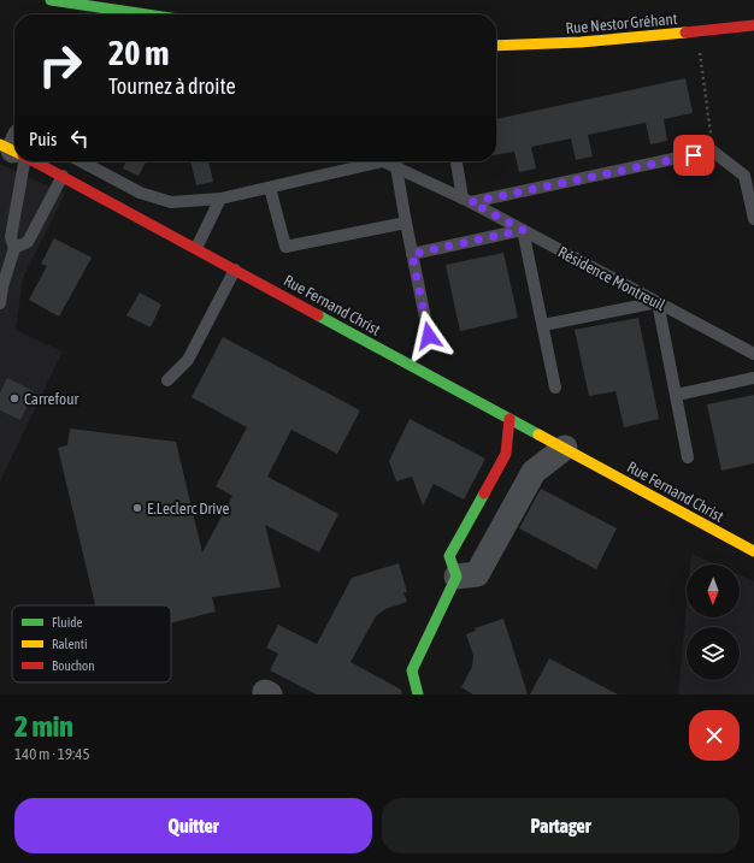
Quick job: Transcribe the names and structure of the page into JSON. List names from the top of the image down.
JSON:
{
  "streets": {
    "main road": ["Rue Nestor Gréhant", "Rue Fernand Christ"],
    "lane": ["Résidence Montreuil"]
  },
  "places": ["Carrefour", "E.Leclerc Drive"],
  "legend": ["Fluide", "Ralenti", "Bouchon"],
  "north": "bottom",
  "page": {
    "turn": ["20 m", "Tournez à droite"],
    "then": "Puis",
    "heading": ["2 min", "140 m · 19:45"],
    "buttons": ["Quitter", "Partager"]
  }
}
